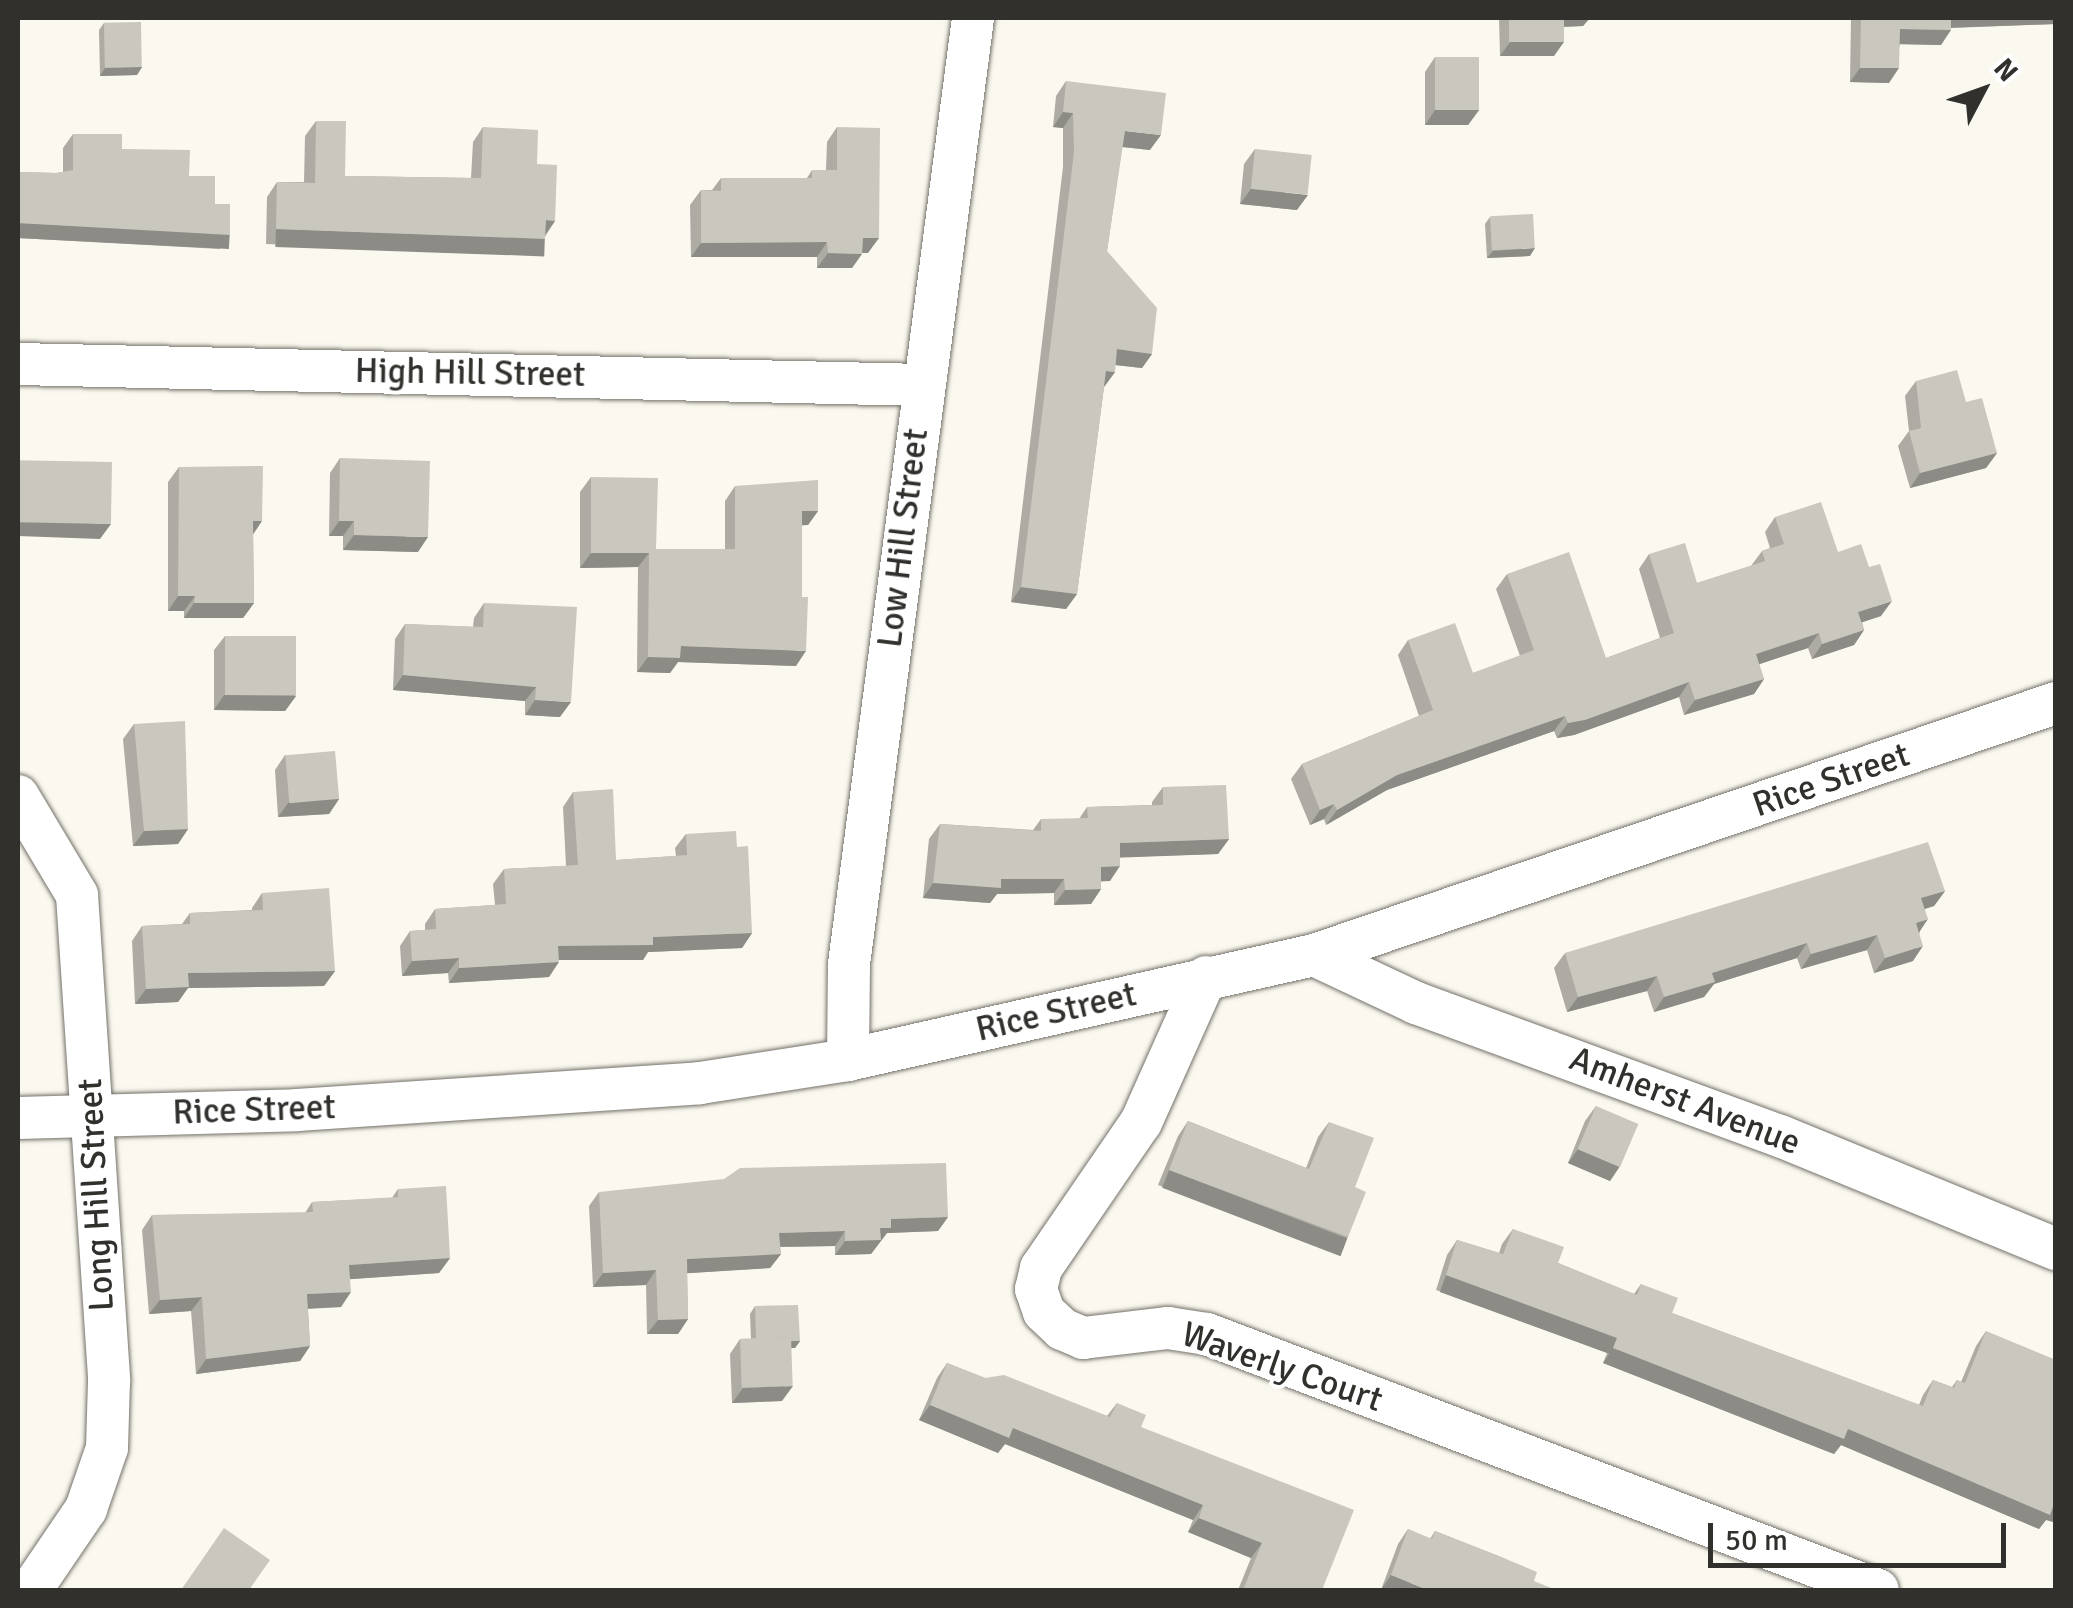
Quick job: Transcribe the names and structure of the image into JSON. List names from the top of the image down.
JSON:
{
  "streets": {
    "street": [
      "High Hill Street",
      "Low Hill Street",
      "Rice Street",
      "Amherst Avenue",
      "Long Hill Street",
      "Waverly Court"
    ]
  },
  "crossings": [
    ["High Hill Street", "Low Hill Street"],
    ["Low Hill Street", "Rice Street"],
    ["Rice Street", "Amherst Avenue"],
    ["Rice Street", "Long Hill Street"],
    ["Rice Street", "Waverly Court"]
  ],
  "scale_bar": "50 m",
  "north": "top right"
}
